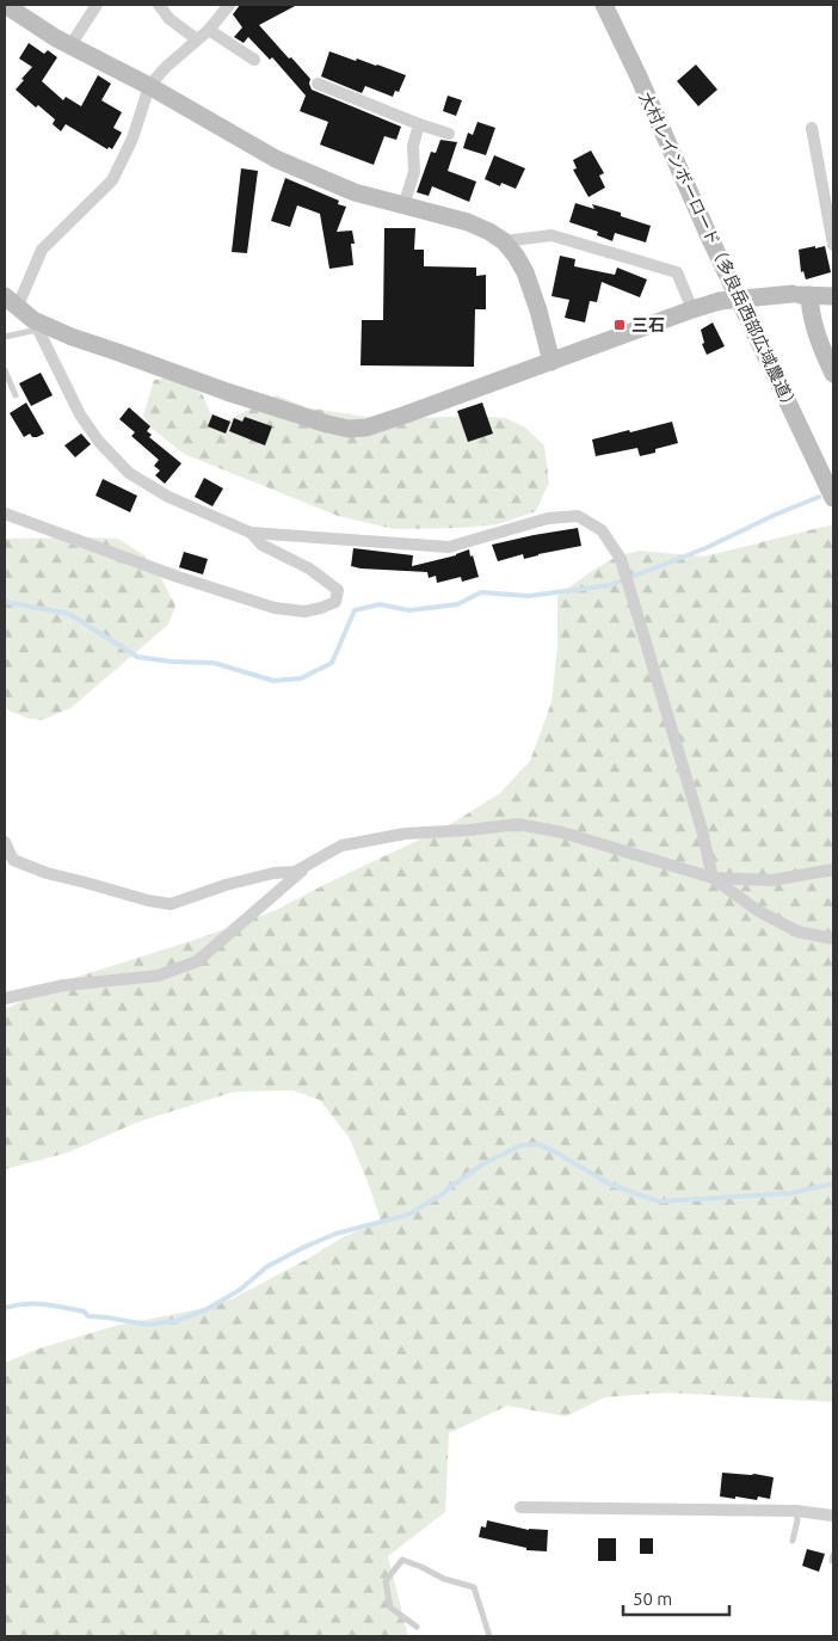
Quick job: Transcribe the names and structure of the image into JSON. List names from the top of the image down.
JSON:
{
  "streets": {
    "street": ["大村レインボーロード（多良岳西部広域農道）"]
  },
  "places": {
    "transit": ["三石"]
  },
  "scale_bar": "50 m"
}
